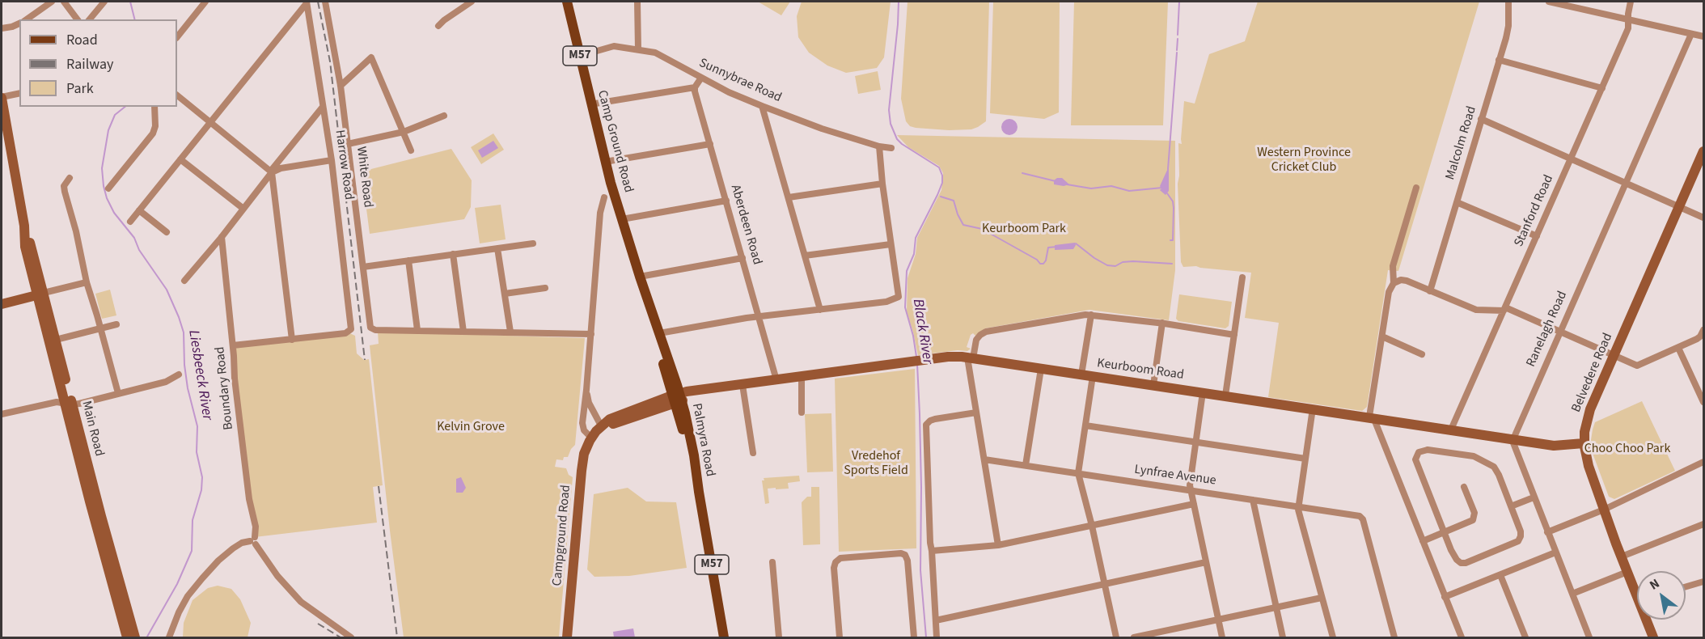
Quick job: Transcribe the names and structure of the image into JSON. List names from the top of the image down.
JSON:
{
  "streets": {
    "main road": [
      "M57",
      "Camp Ground Road",
      "Keurboom Road",
      "Belvedere Road",
      "Main Road",
      "Palmyra Road",
      "Campground Road"
    ],
    "street": [
      "Sunnybrae Road",
      "Malcolm Road",
      "Harrow Road",
      "White Road",
      "Stanford Road",
      "Aberdeen Road",
      "Ranelagh Road",
      "Boundary Road",
      "Lynfrae Avenue"
    ]
  },
  "crossings": [
    ["Sunnybrae Road", "Camp Ground Road"],
    ["Camp Ground Road", "Keurboom Road"],
    ["Camp Ground Road", "Palmyra Road"],
    ["Camp Ground Road", "Campground Road"],
    ["Stanford Road", "Keurboom Road"],
    ["Aberdeen Road", "Keurboom Road"],
    ["Ranelagh Road", "Keurboom Road"],
    ["Keurboom Road", "Belvedere Road"],
    ["Keurboom Road", "Palmyra Road"],
    ["Keurboom Road", "Campground Road"],
    ["Palmyra Road", "Campground Road"]
  ],
  "water": ["Black River", "Liesbeeck River"],
  "parks": [
    "Western Province Cricket Club",
    "Keurboom Park",
    "Kelvin Grove",
    "Choo Choo Park",
    "Vredehof Sports Field"
  ],
  "legend": ["Road", "Railway", "Park"],
  "north": "top left"
}
